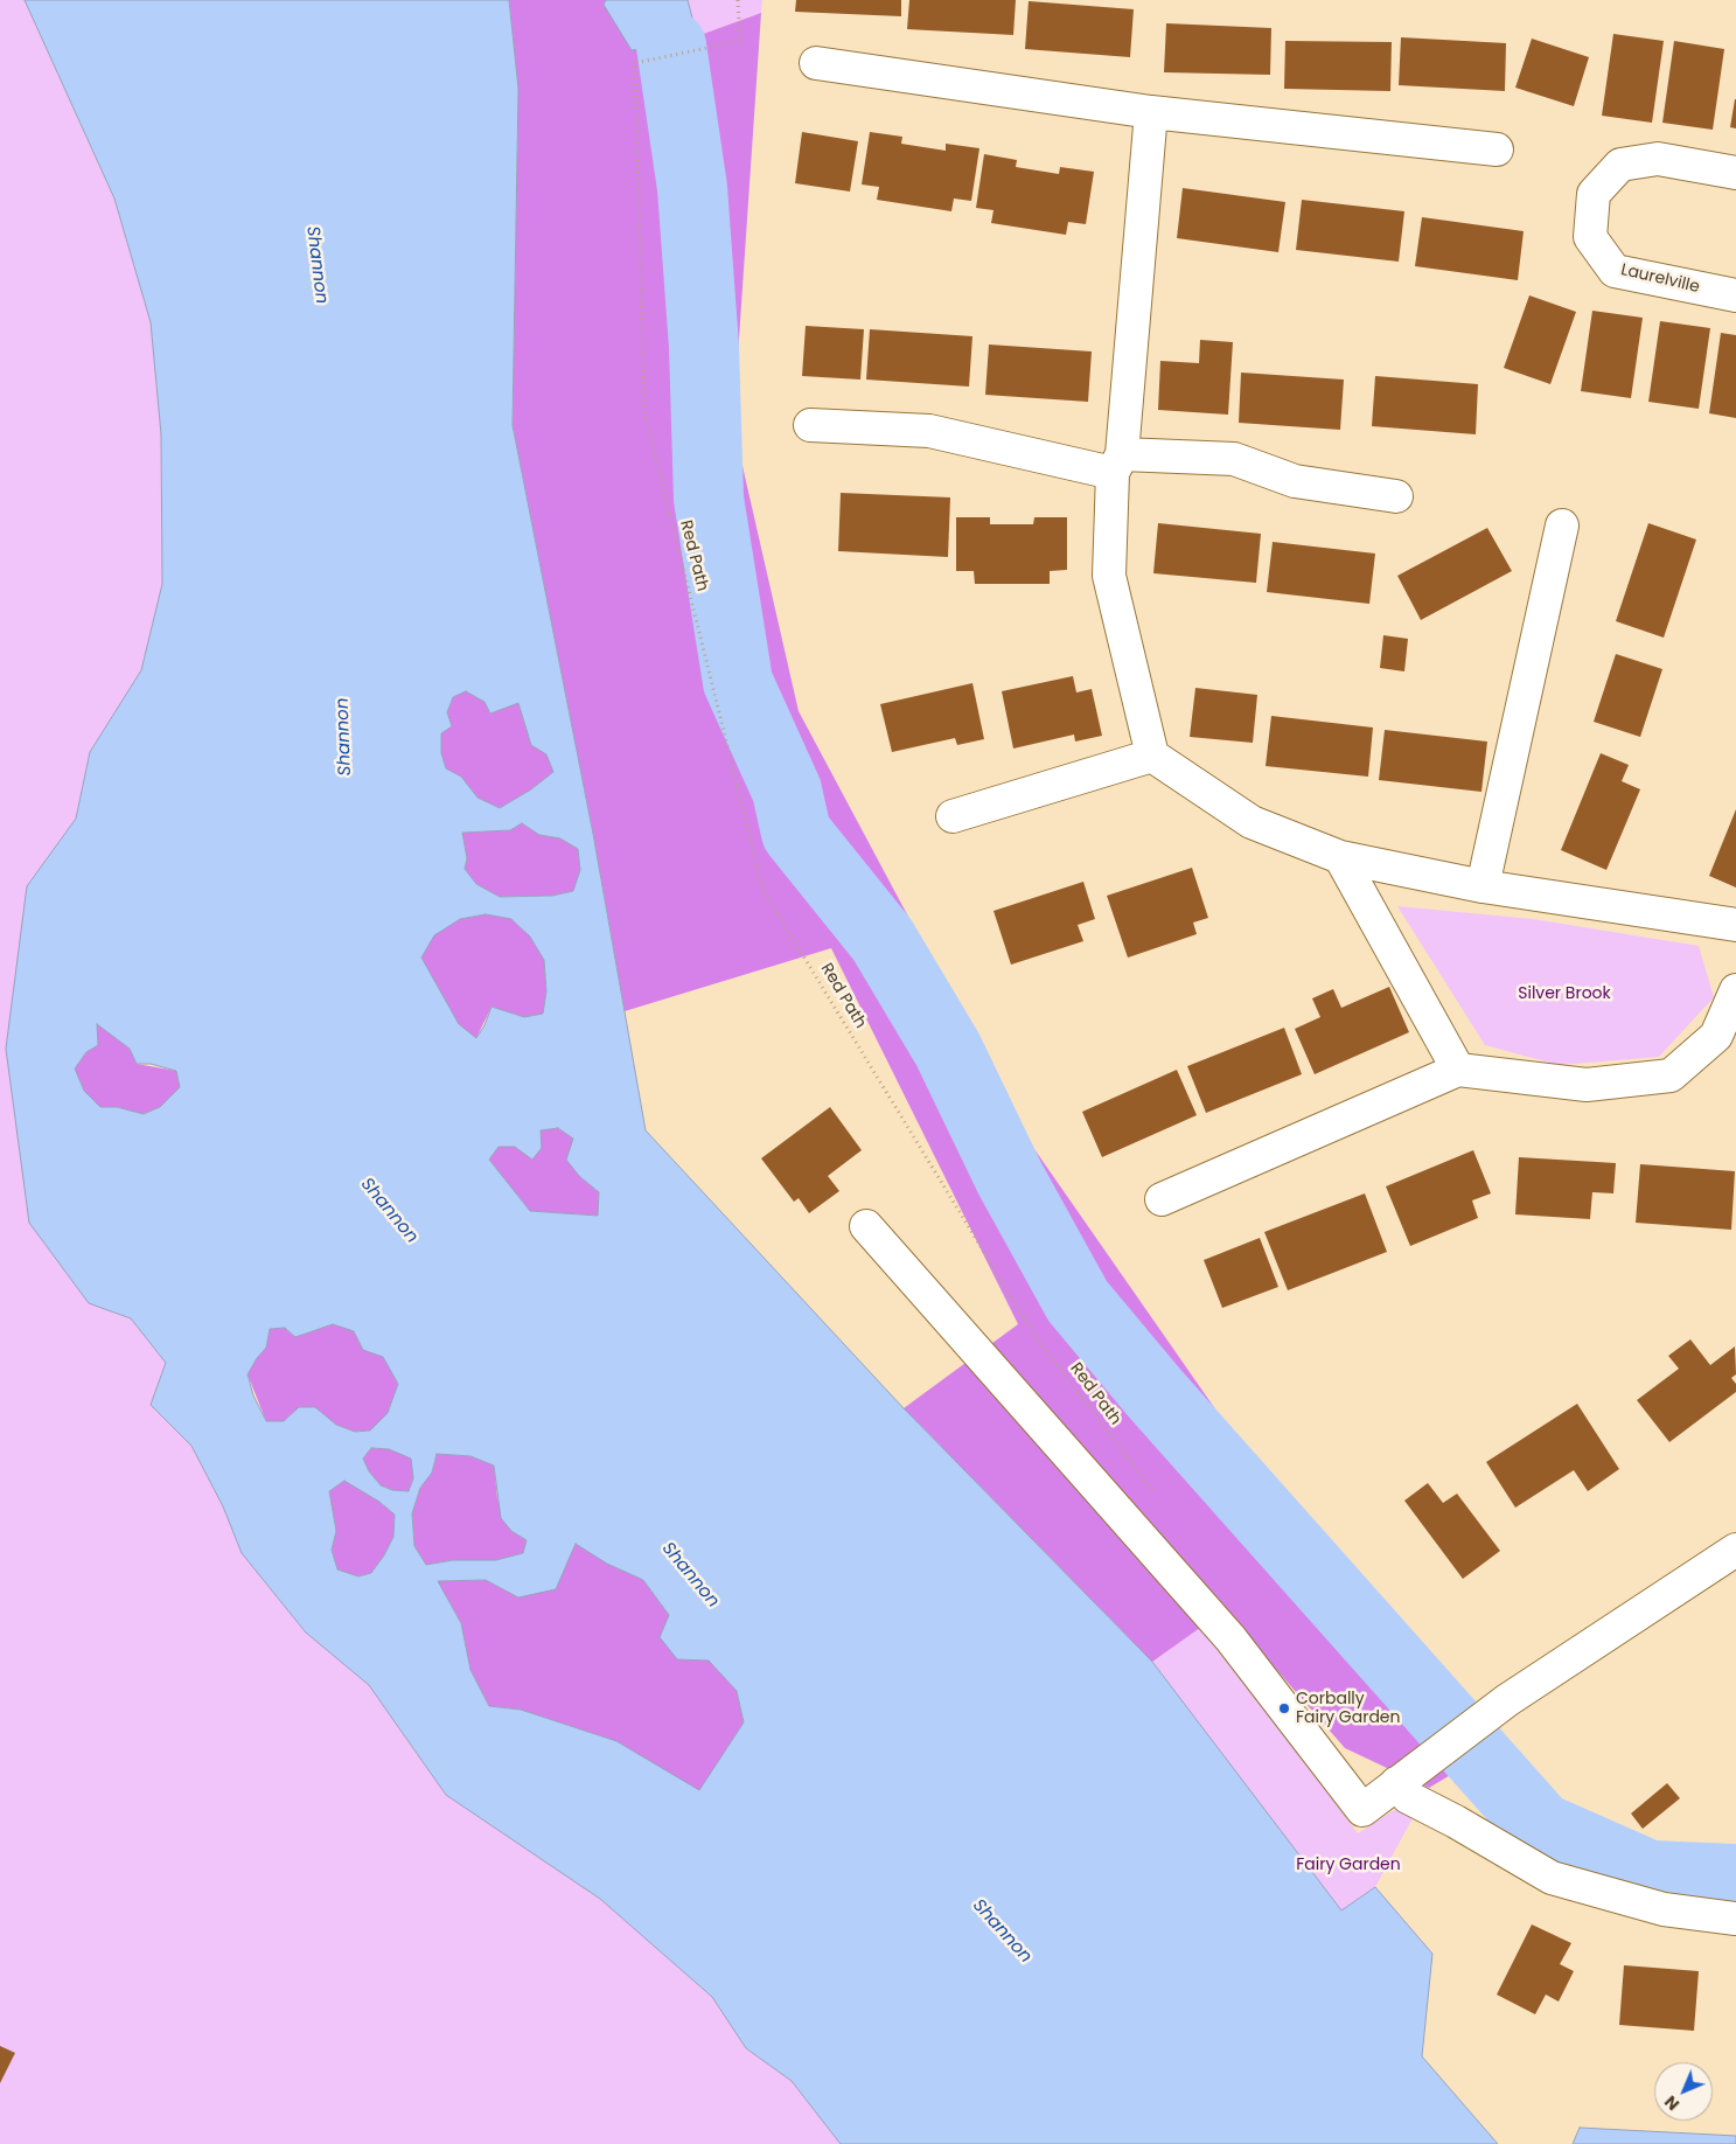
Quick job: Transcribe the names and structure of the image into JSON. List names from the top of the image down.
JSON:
{
  "streets": {
    "street": ["Laurelville"],
    "path": ["Red Path"]
  },
  "water": ["Shannon"],
  "parks": ["Silver Brook", "Fairy Garden"],
  "places": ["Corbally Fairy Garden"],
  "north": "bottom left"
}
